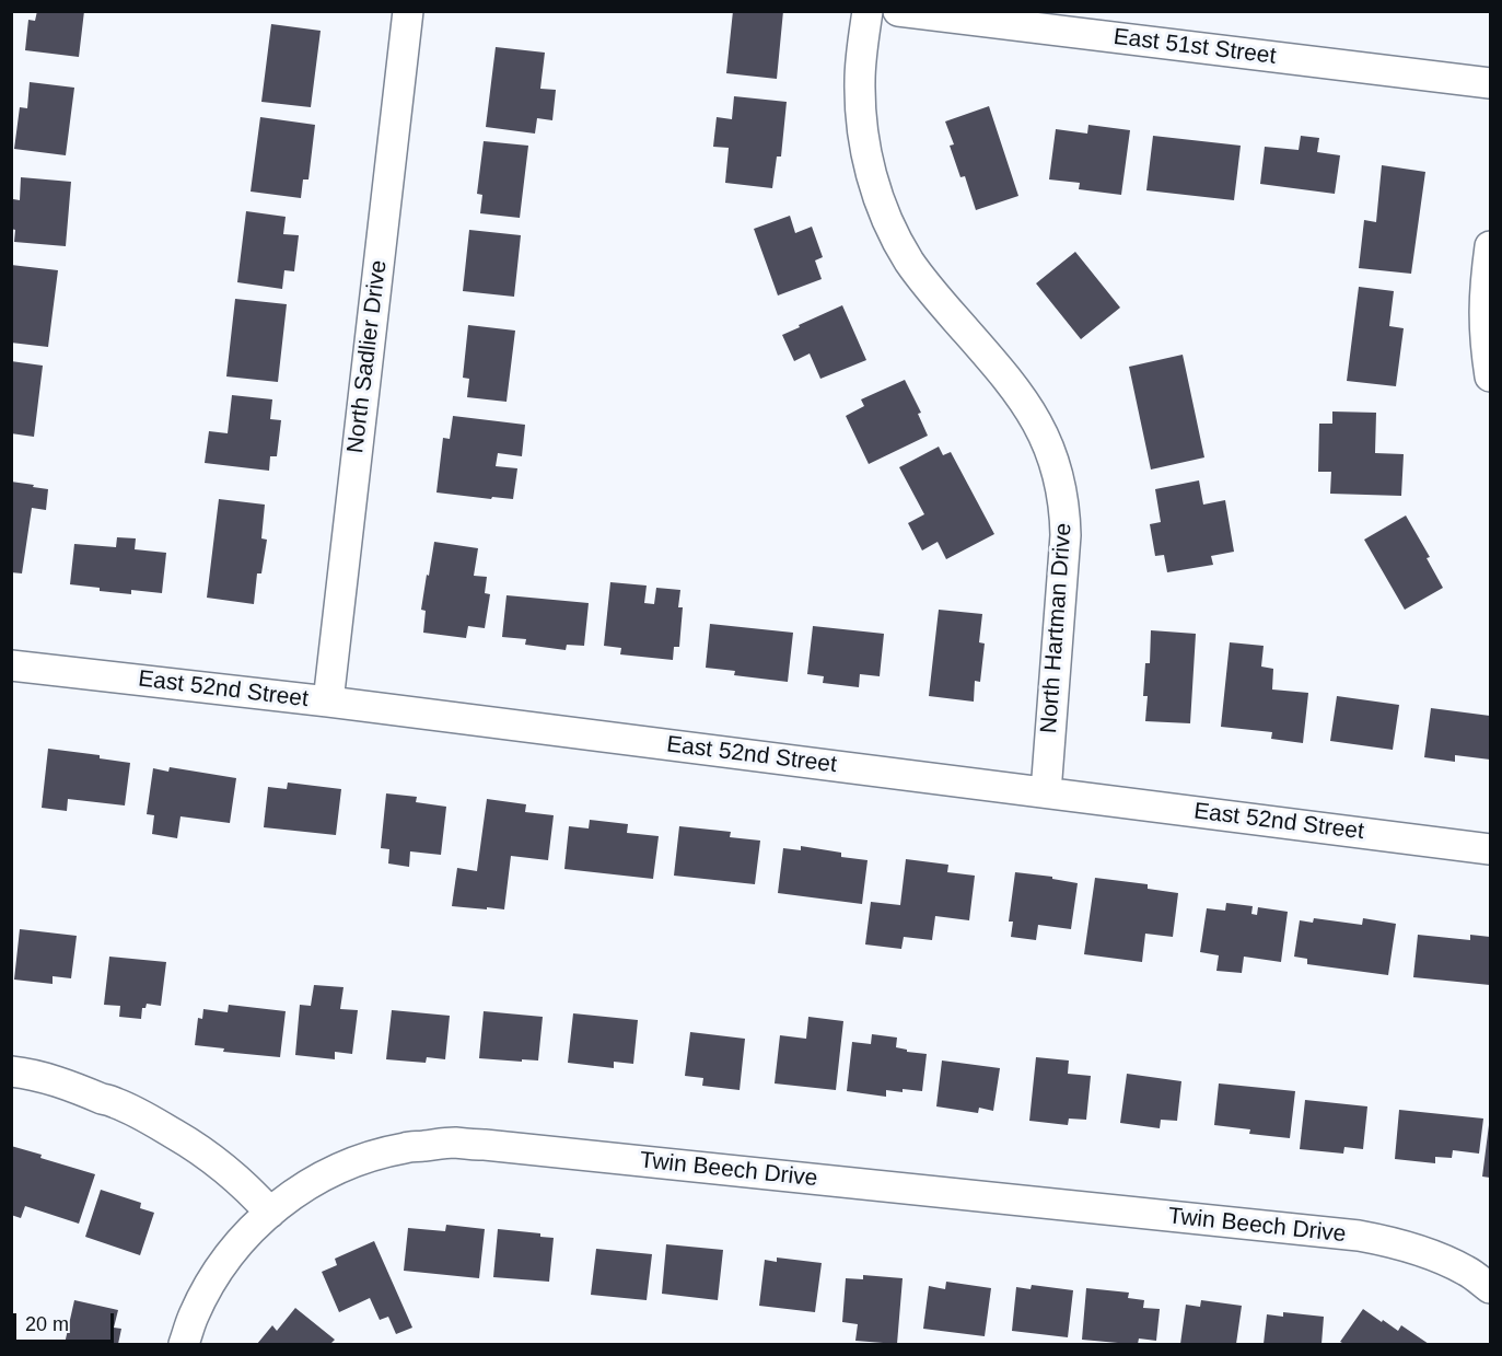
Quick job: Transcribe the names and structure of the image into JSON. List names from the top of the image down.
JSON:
{
  "streets": {
    "street": [
      "East 51st Street",
      "North Sadlier Drive",
      "North Hartman Drive",
      "East 52nd Street",
      "Twin Beech Drive"
    ]
  },
  "crossings": [
    ["North Sadlier Drive", "East 52nd Street"],
    ["North Hartman Drive", "East 52nd Street"]
  ],
  "scale_bar": "20 m"
}
